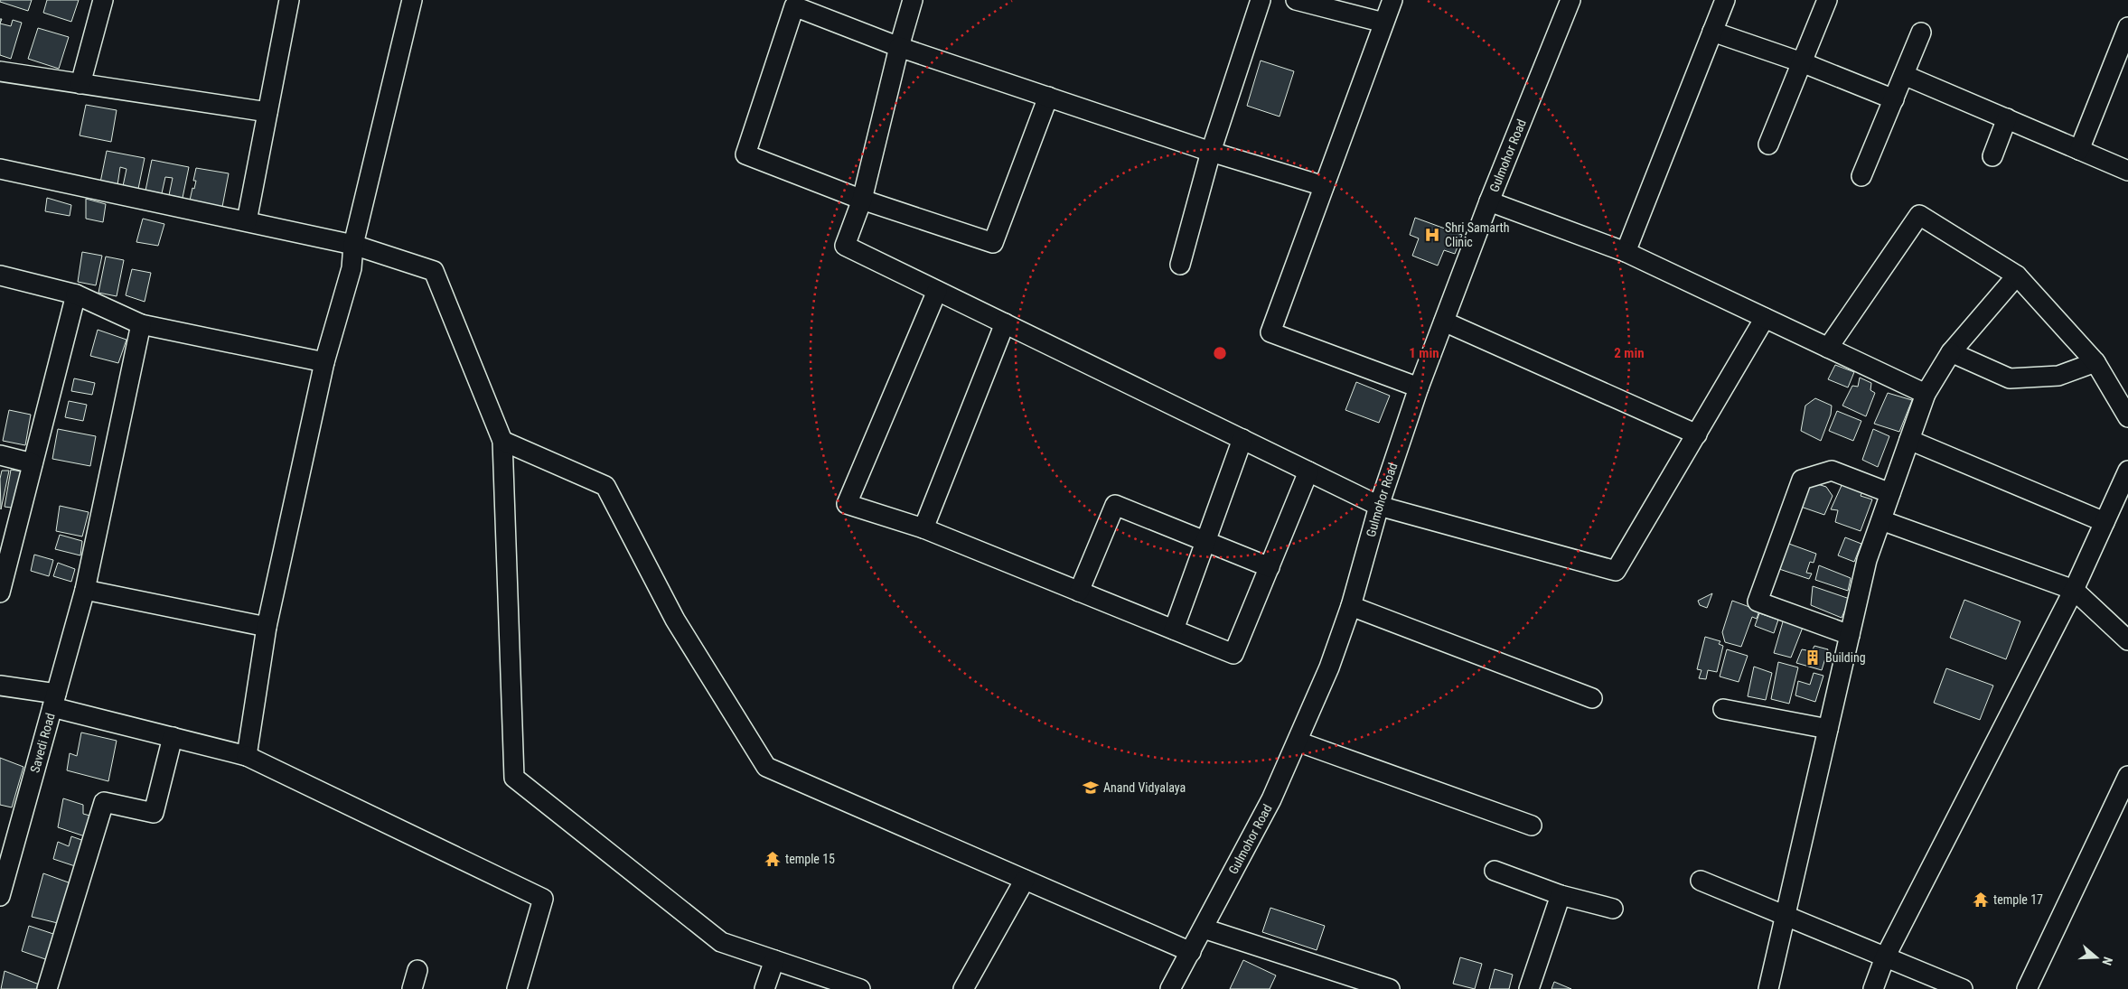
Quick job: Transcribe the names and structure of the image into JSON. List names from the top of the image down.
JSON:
{
  "streets": {
    "street": ["Gulmohor Road", "Savedi Road"]
  },
  "places": {
    "hospital": ["Shri Samarth Clinic"],
    "building": ["Building"],
    "school or university": ["Anand Vidyalaya"],
    "temple": ["temple 15", "temple 17"]
  },
  "north": "right",
  "rings": ["1 min", "2 min"]
}
